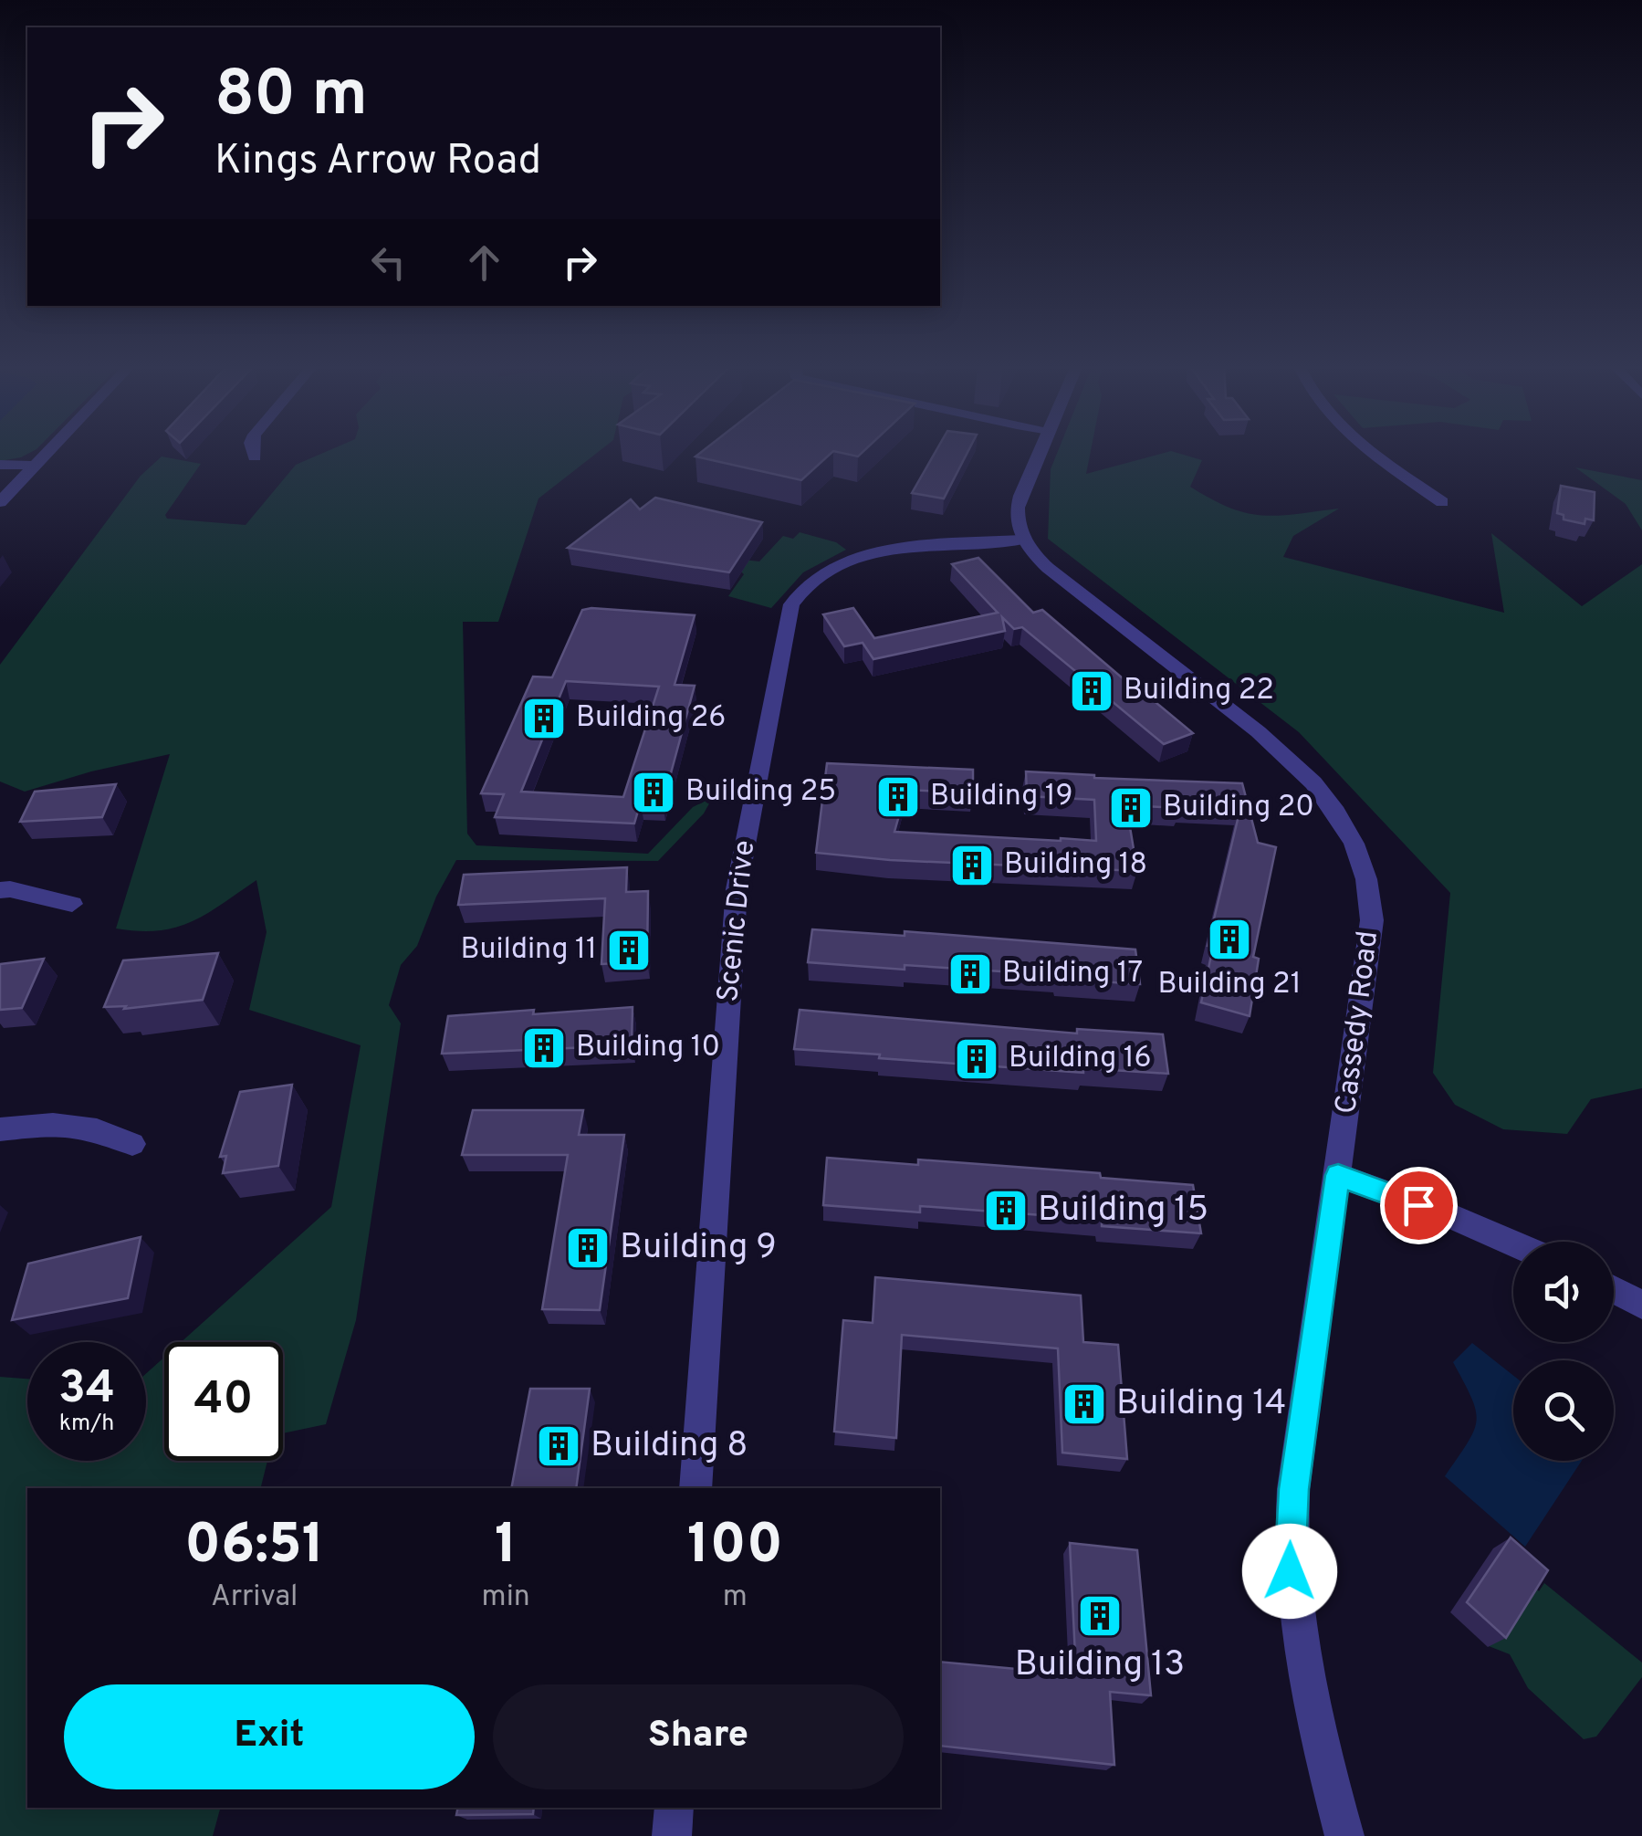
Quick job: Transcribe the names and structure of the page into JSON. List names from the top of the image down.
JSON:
{
  "streets": {
    "street": ["Scenic Drive", "Cassedy Road"]
  },
  "crossings": [
    ["Scenic Drive", "Cassedy Road"]
  ],
  "places": {
    "building": [
      "Building 22",
      "Building 26",
      "Building 25",
      "Building 19",
      "Building 20",
      "Building 18",
      "Building 21",
      "Building 11",
      "Building 17",
      "Building 10",
      "Building 16",
      "Building 15",
      "Building 9",
      "Building 14",
      "Building 8",
      "Building 13"
    ]
  },
  "page": {
    "turn": ["80 m", "Kings Arrow Road"],
    "speed": "34 km/h",
    "limit": "40",
    "eta": [
      "06:51",
      "Arrival",
      "1",
      "min",
      "100",
      "m"
    ],
    "buttons": ["Exit", "Share"]
  }
}
